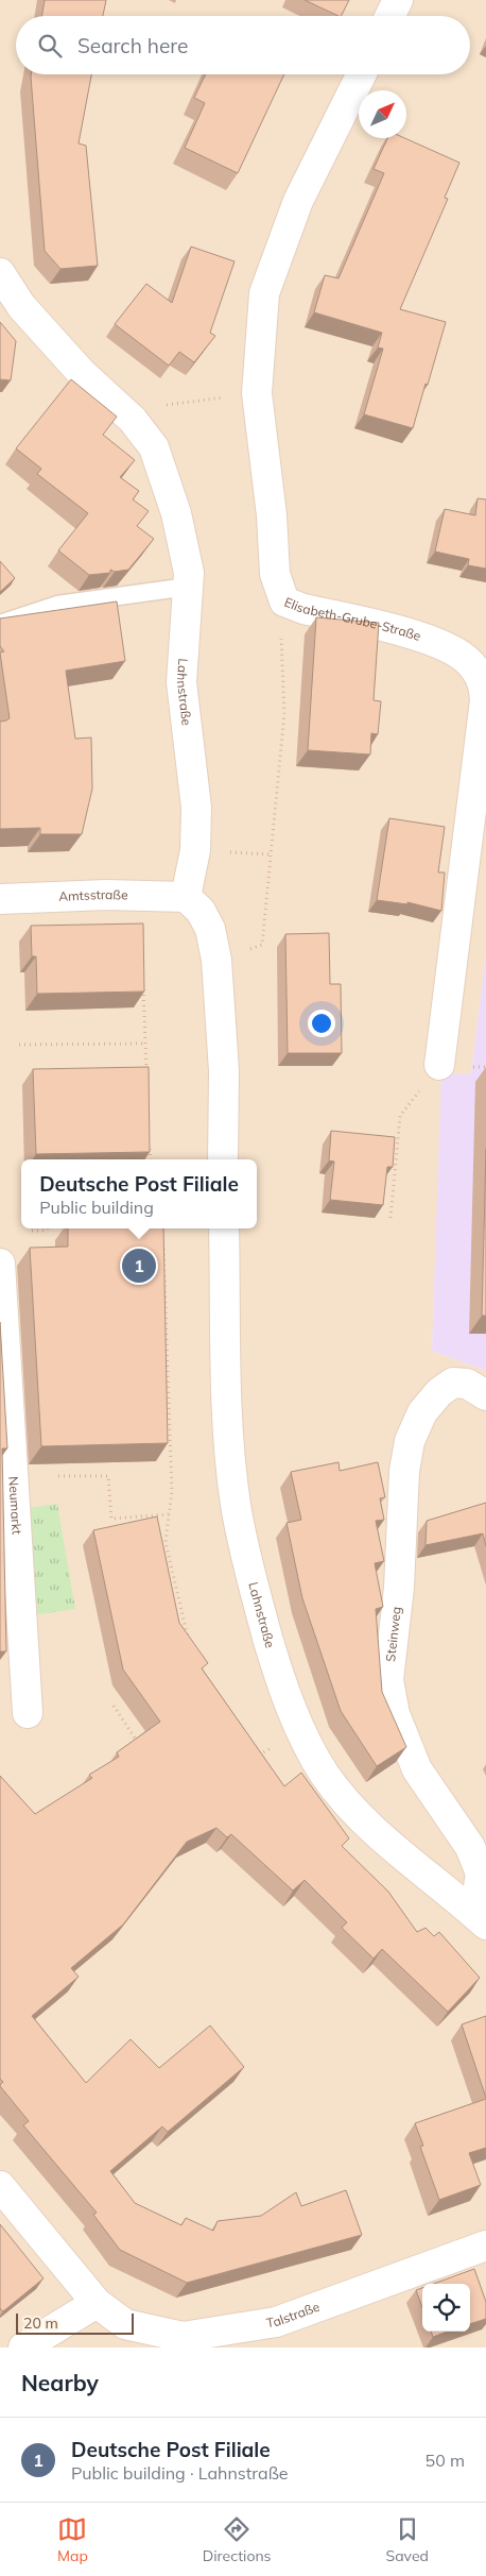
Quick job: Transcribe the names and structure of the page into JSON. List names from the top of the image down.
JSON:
{
  "streets": {
    "street": [
      "Elisabeth-Grube-Straße",
      "Lahnstraße",
      "Amtsstraße",
      "Neumarkt",
      "Steinweg",
      "Talstraße"
    ]
  },
  "crossings": [
    ["Lahnstraße", "Amtsstraße"],
    ["Lahnstraße", "Steinweg"]
  ],
  "scale_bar": "20 m",
  "north": "top right",
  "page": {
    "search": "Search here",
    "popup": ["Deutsche Post Filiale", "Public building"],
    "pins": "1",
    "scale": "20 m",
    "heading": "Nearby",
    "list": [
      {
        "mark": "1",
        "name": "Deutsche Post Filiale",
        "note": "Public building · Lahnstraße",
        "value": "50 m"
      }
    ],
    "nav": ["Map", "Directions", "Saved"]
  }
}
